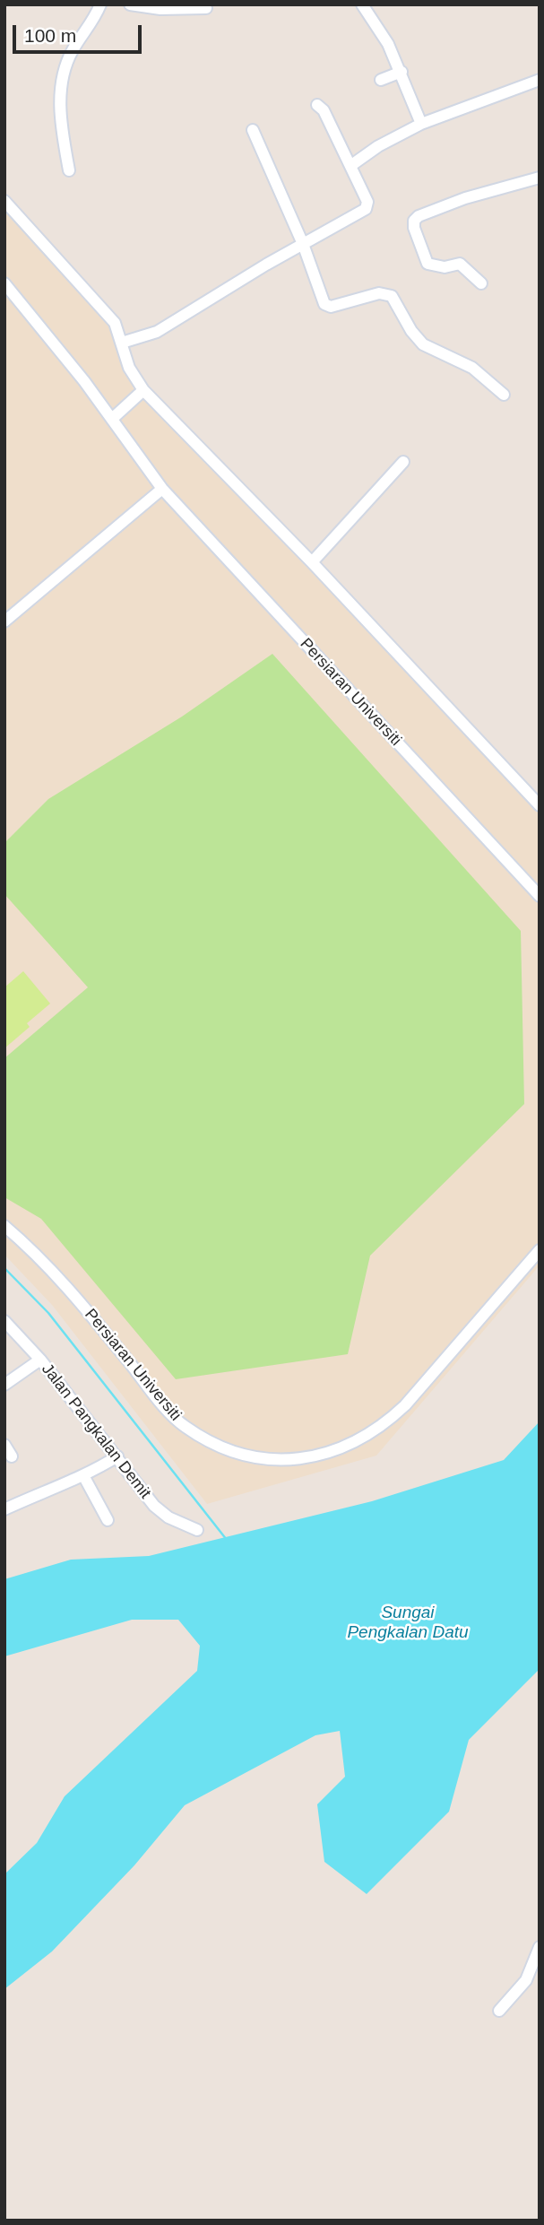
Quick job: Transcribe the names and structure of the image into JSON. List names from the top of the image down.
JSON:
{
  "streets": {
    "street": ["Persiaran Universiti", "Jalan Pangkalan Demit"]
  },
  "water": ["Sungai Pengkalan Datu"],
  "scale_bar": "100 m"
}
